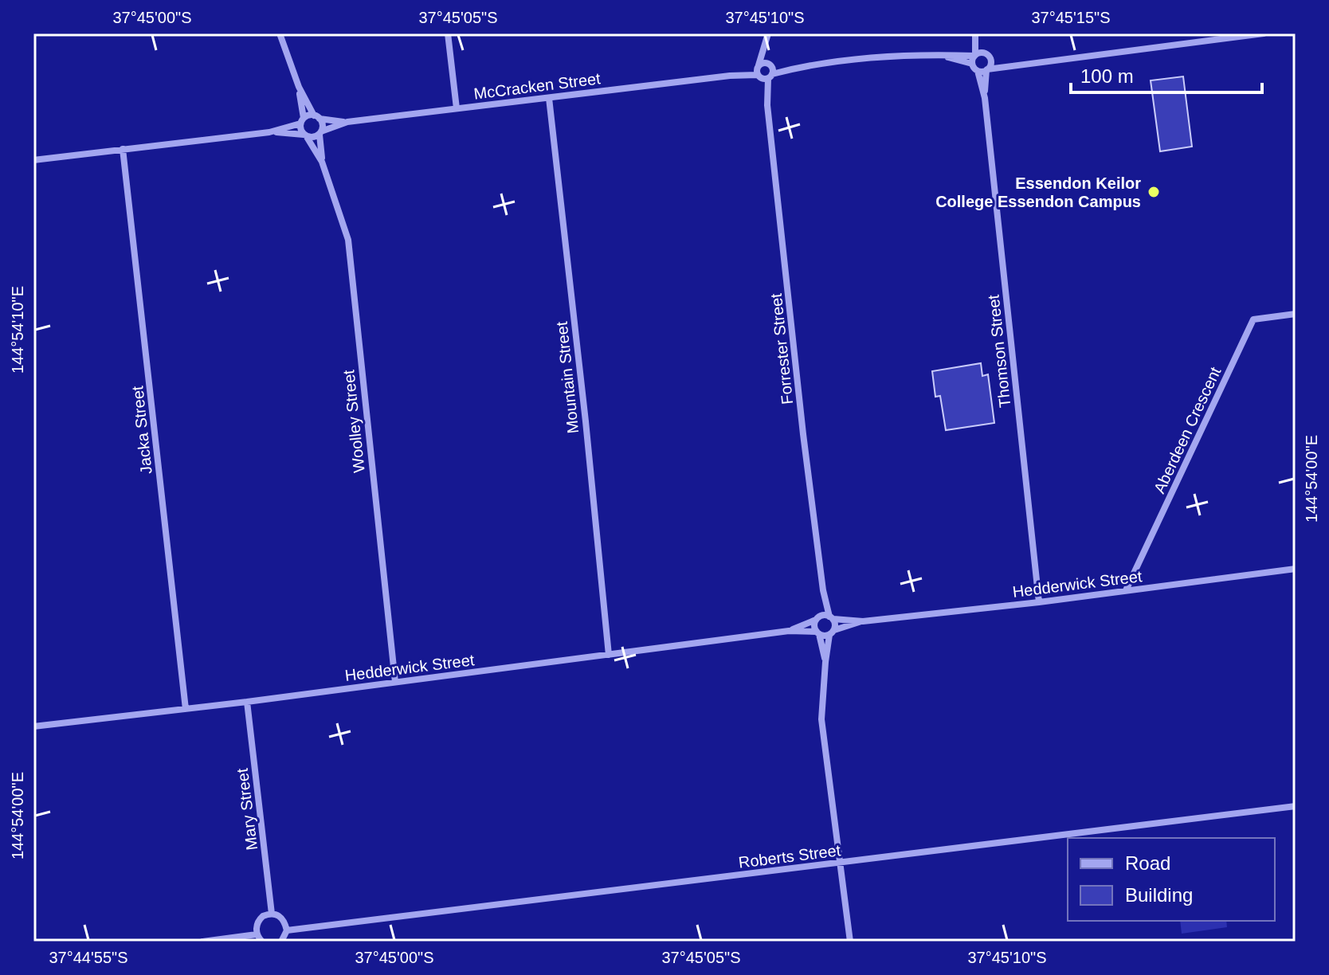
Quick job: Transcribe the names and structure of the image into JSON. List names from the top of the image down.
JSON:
{
  "streets": {
    "street": [
      "McCracken Street",
      "Forrester Street",
      "Thomson Street",
      "Mountain Street",
      "Woolley Street",
      "Jacka Street",
      "Aberdeen Crescent",
      "Hedderwick Street",
      "Mary Street",
      "Roberts Street"
    ]
  },
  "crossings": [
    ["McCracken Street", "Forrester Street"],
    ["McCracken Street", "Thomson Street"],
    ["McCracken Street", "Mountain Street"],
    ["McCracken Street", "Woolley Street"],
    ["Forrester Street", "Hedderwick Street"],
    ["Thomson Street", "Hedderwick Street"],
    ["Mountain Street", "Hedderwick Street"],
    ["Woolley Street", "Hedderwick Street"],
    ["Jacka Street", "Hedderwick Street"],
    ["Aberdeen Crescent", "Hedderwick Street"],
    ["Hedderwick Street", "Mary Street"]
  ],
  "places": ["Essendon Keilor College Essendon Campus"],
  "legend": ["Road", "Building"],
  "scale_bar": "100 m",
  "coordinates": [
    "37°45'00\"S",
    "37°45'05\"S",
    "37°45'10\"S",
    "37°45'15\"S",
    "144°54'10\"E",
    "144°54'00\"E",
    "37°44'55\"S"
  ]
}
